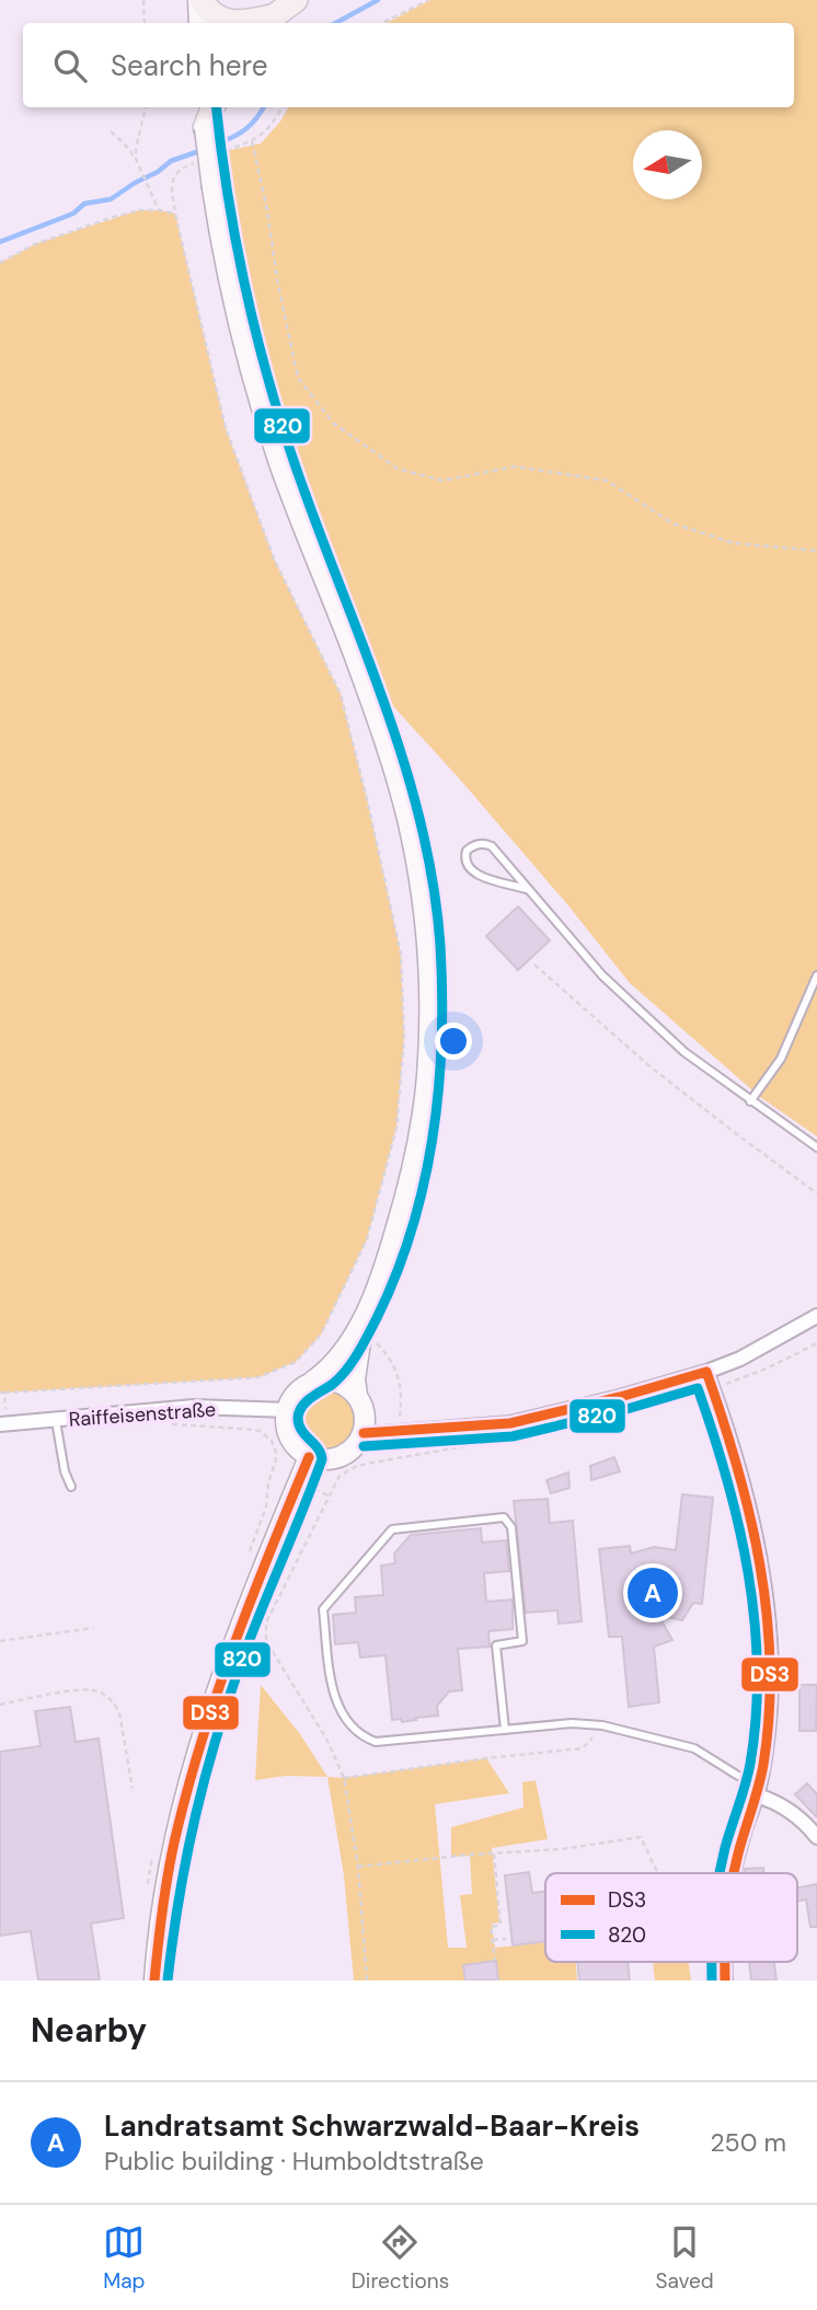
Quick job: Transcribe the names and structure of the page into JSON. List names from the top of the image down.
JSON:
{
  "streets": {
    "street": ["Raiffeisenstraße"]
  },
  "lines": ["transit line 820", "transit line DS3"],
  "legend": ["DS3", "820"],
  "north": "left",
  "page": {
    "search": "Search here",
    "pins": "A",
    "heading": "Nearby",
    "list": [
      {
        "mark": "A",
        "name": "Landratsamt Schwarzwald-Baar-Kreis",
        "note": "Public building · Humboldtstraße",
        "value": "250 m"
      }
    ],
    "nav": ["Map", "Directions", "Saved"]
  }
}
